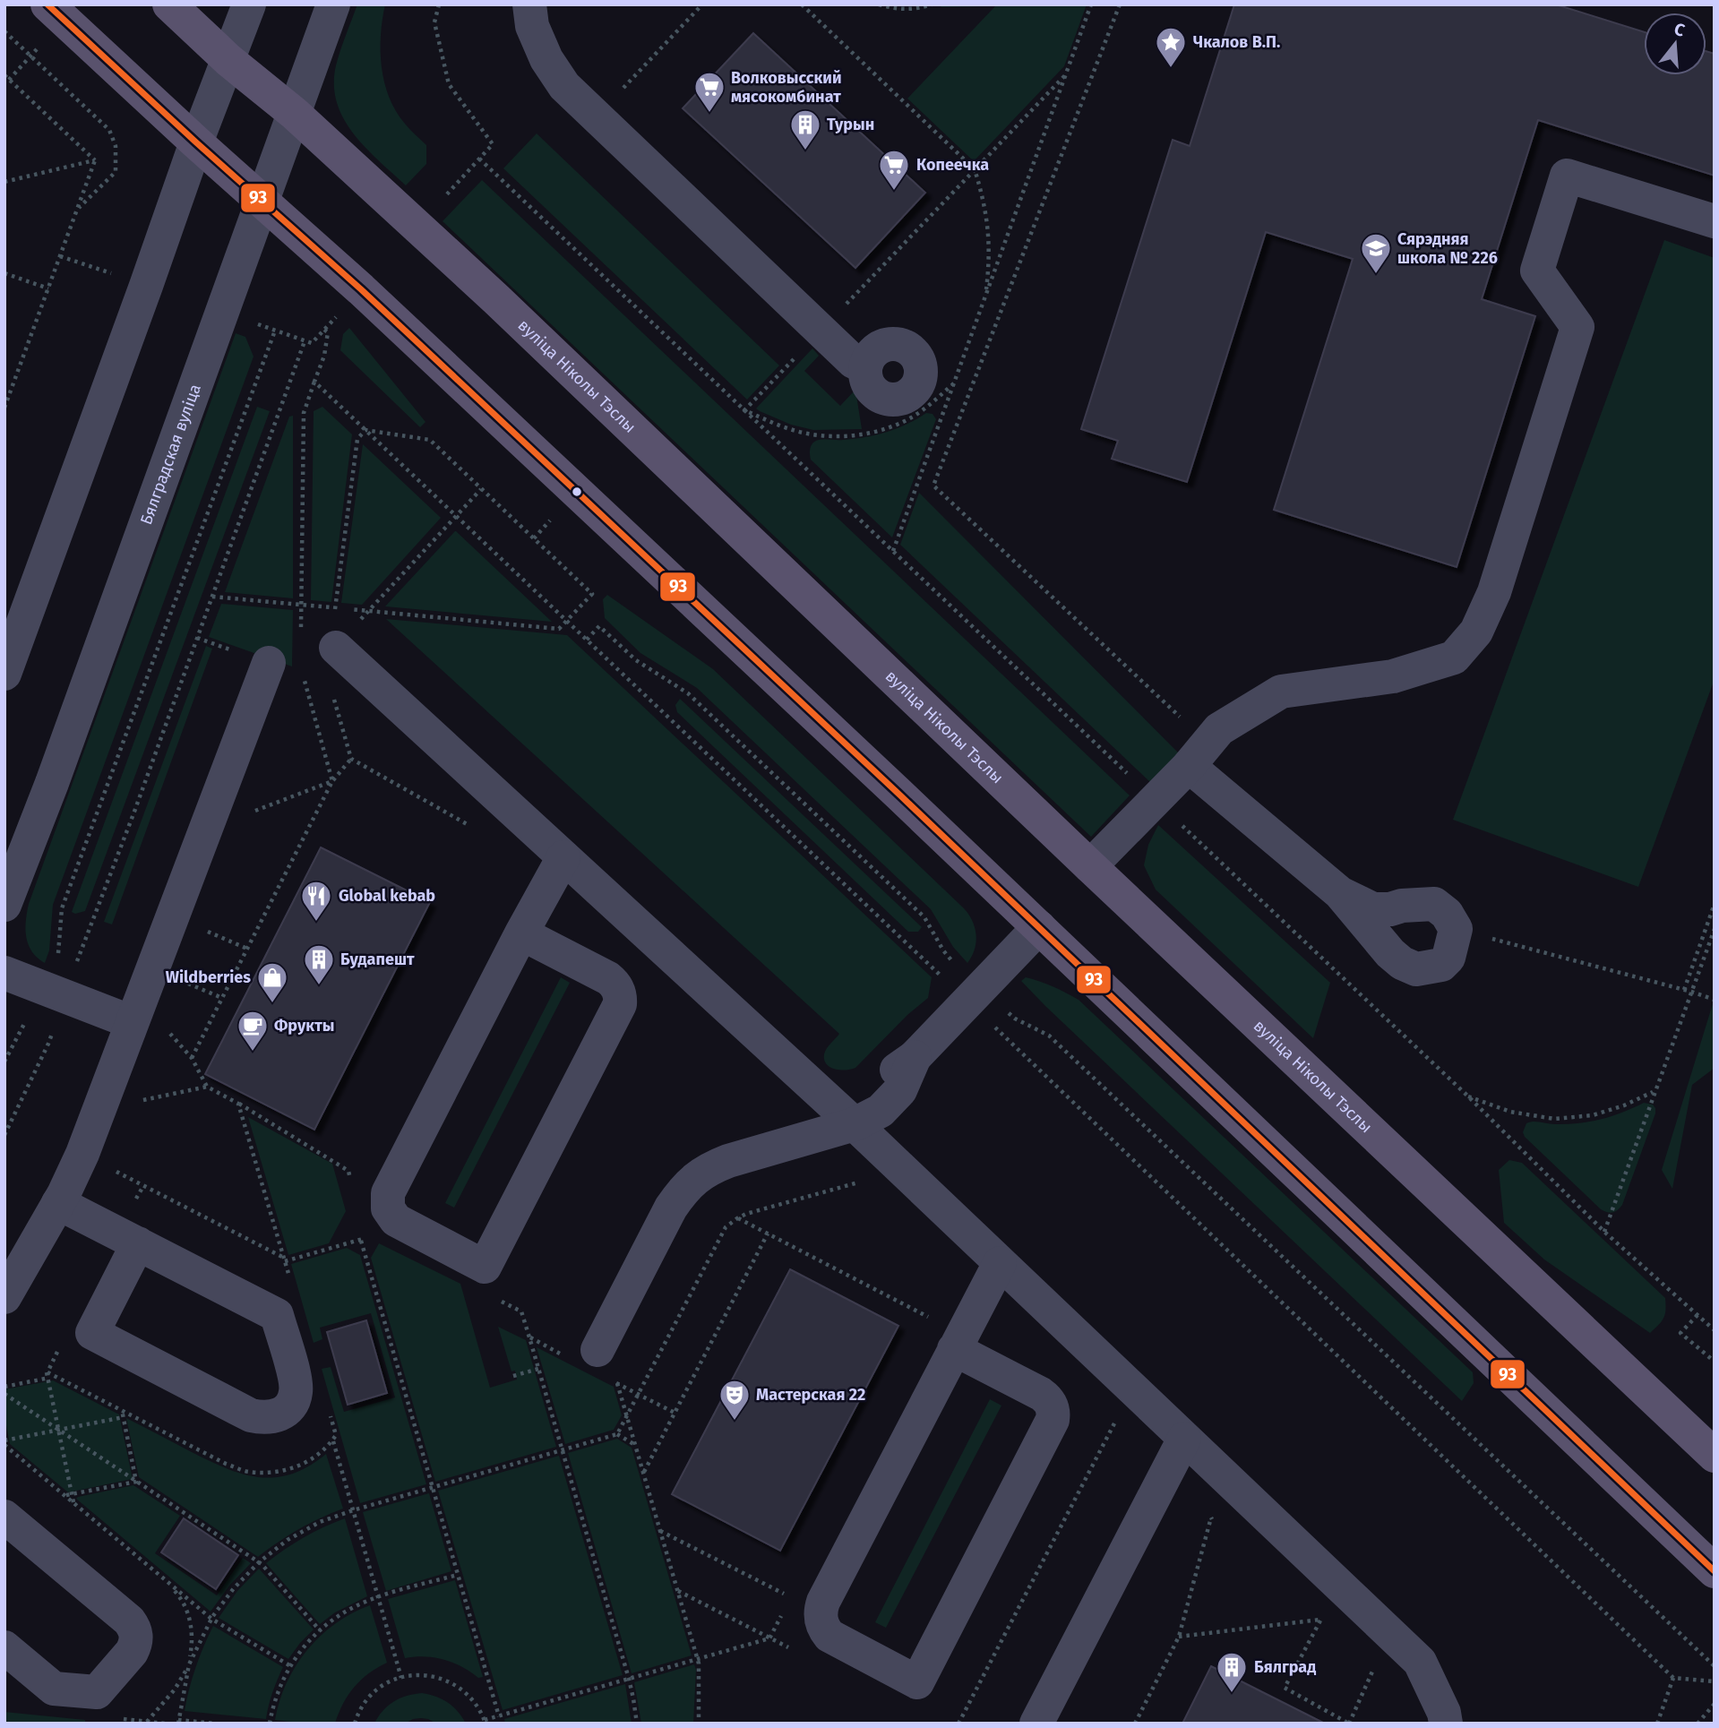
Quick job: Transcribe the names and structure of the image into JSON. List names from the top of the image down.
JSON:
{
  "streets": {
    "main road": ["вуліца Ніколы Тэслы"],
    "street": ["Бялградская вуліца"]
  },
  "crossings": [
    ["вуліца Ніколы Тэслы", "Бялградская вуліца"]
  ],
  "places": {
    "place": ["Чкалов В.П."],
    "supermarket": ["Волковысский мясокомбинат", "Копеечка"],
    "building": ["Турын", "Будапешт", "Бялград"],
    "school or university": ["Сярэдняя школа № 226"],
    "restaurant": ["Global kebab"],
    "shop": ["Wildberries"],
    "cafe": ["Фрукты"],
    "theatre": ["Мастерская 22"]
  },
  "lines": ["transit line 93"],
  "north": "top"
}
